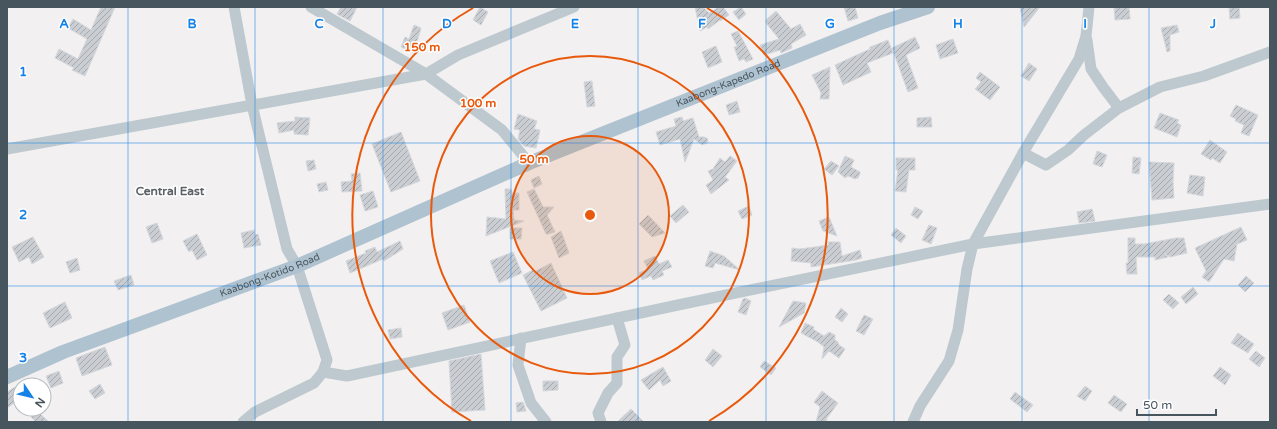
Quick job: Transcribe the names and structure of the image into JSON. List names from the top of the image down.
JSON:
{
  "streets": {
    "main road": ["Kaabong-Kapedo Road", "Kaabong-Kotido Road"]
  },
  "crossings": [
    ["Kaabong-Kapedo Road", "Kaabong-Kotido Road"]
  ],
  "districts": ["Central East"],
  "scale_bar": "50 m",
  "north": "bottom right",
  "grid": {
    "columns": [
      "A",
      "B",
      "C",
      "D",
      "E",
      "F",
      "G",
      "H",
      "I",
      "J"
    ],
    "rows": ["1", "2", "3"]
  },
  "rings": ["150 m", "100 m", "50 m"]
}
